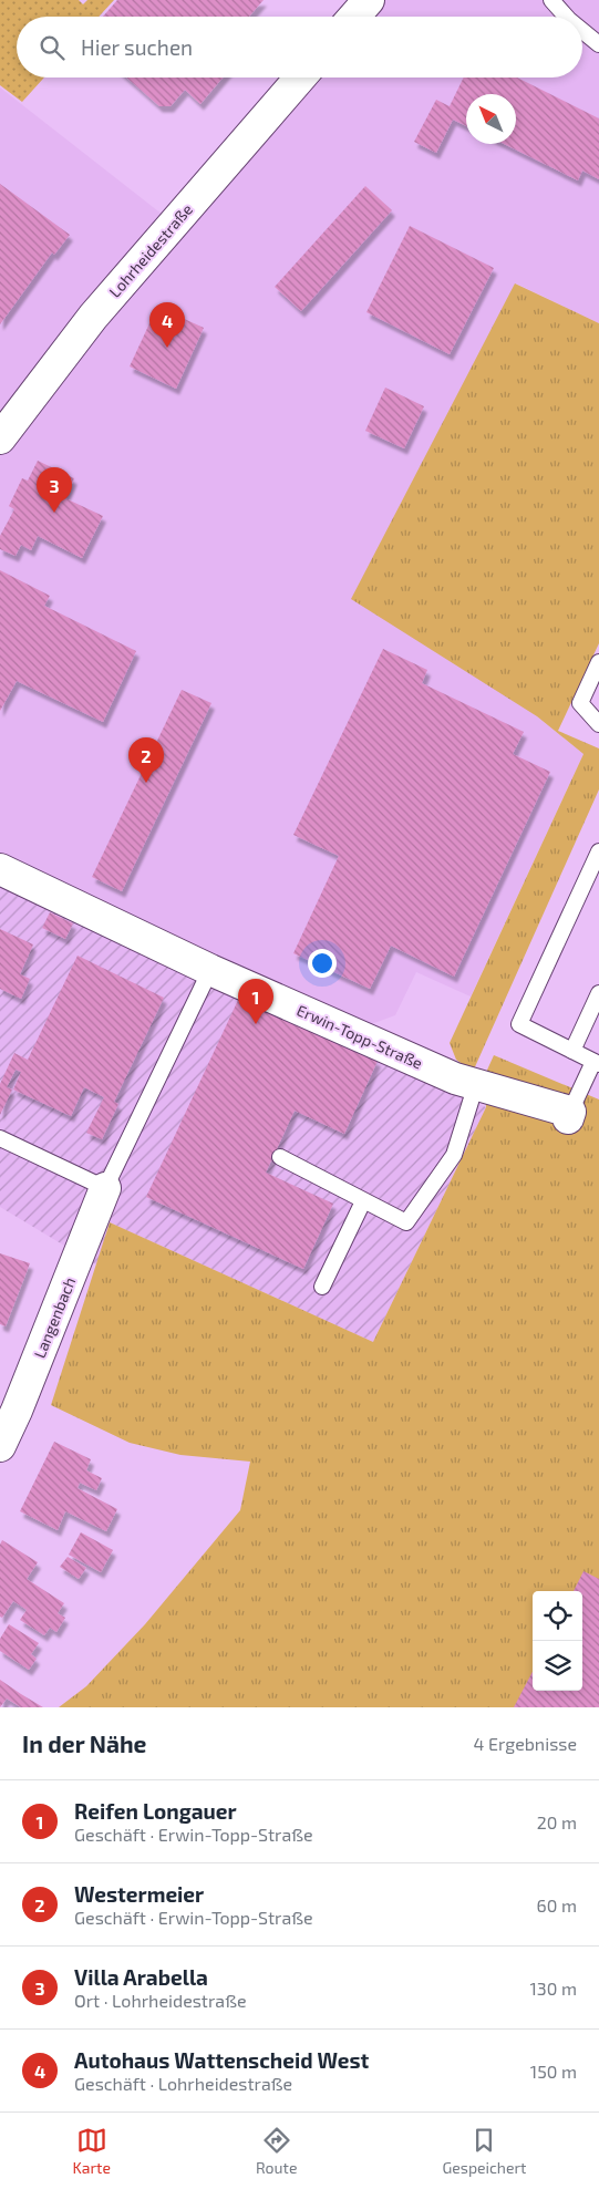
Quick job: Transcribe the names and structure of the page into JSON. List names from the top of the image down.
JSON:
{
  "streets": {
    "street": ["Lohrheidestraße", "Erwin-Topp-Straße", "Langenbach"]
  },
  "north": "top left",
  "page": {
    "search": "Hier suchen",
    "pins": [
      "4",
      "3",
      "2",
      "1"
    ],
    "heading": ["In der Nähe", "4 Ergebnisse"],
    "list": [
      {
        "mark": "1",
        "name": "Reifen Longauer",
        "note": "Geschäft · Erwin-Topp-Straße",
        "value": "20 m"
      },
      {
        "mark": "2",
        "name": "Westermeier",
        "note": "Geschäft · Erwin-Topp-Straße",
        "value": "60 m"
      },
      {
        "mark": "3",
        "name": "Villa Arabella",
        "note": "Ort · Lohrheidestraße",
        "value": "130 m"
      },
      {
        "mark": "4",
        "name": "Autohaus Wattenscheid West",
        "note": "Geschäft · Lohrheidestraße",
        "value": "150 m"
      }
    ],
    "nav": ["Karte", "Route", "Gespeichert"]
  }
}
